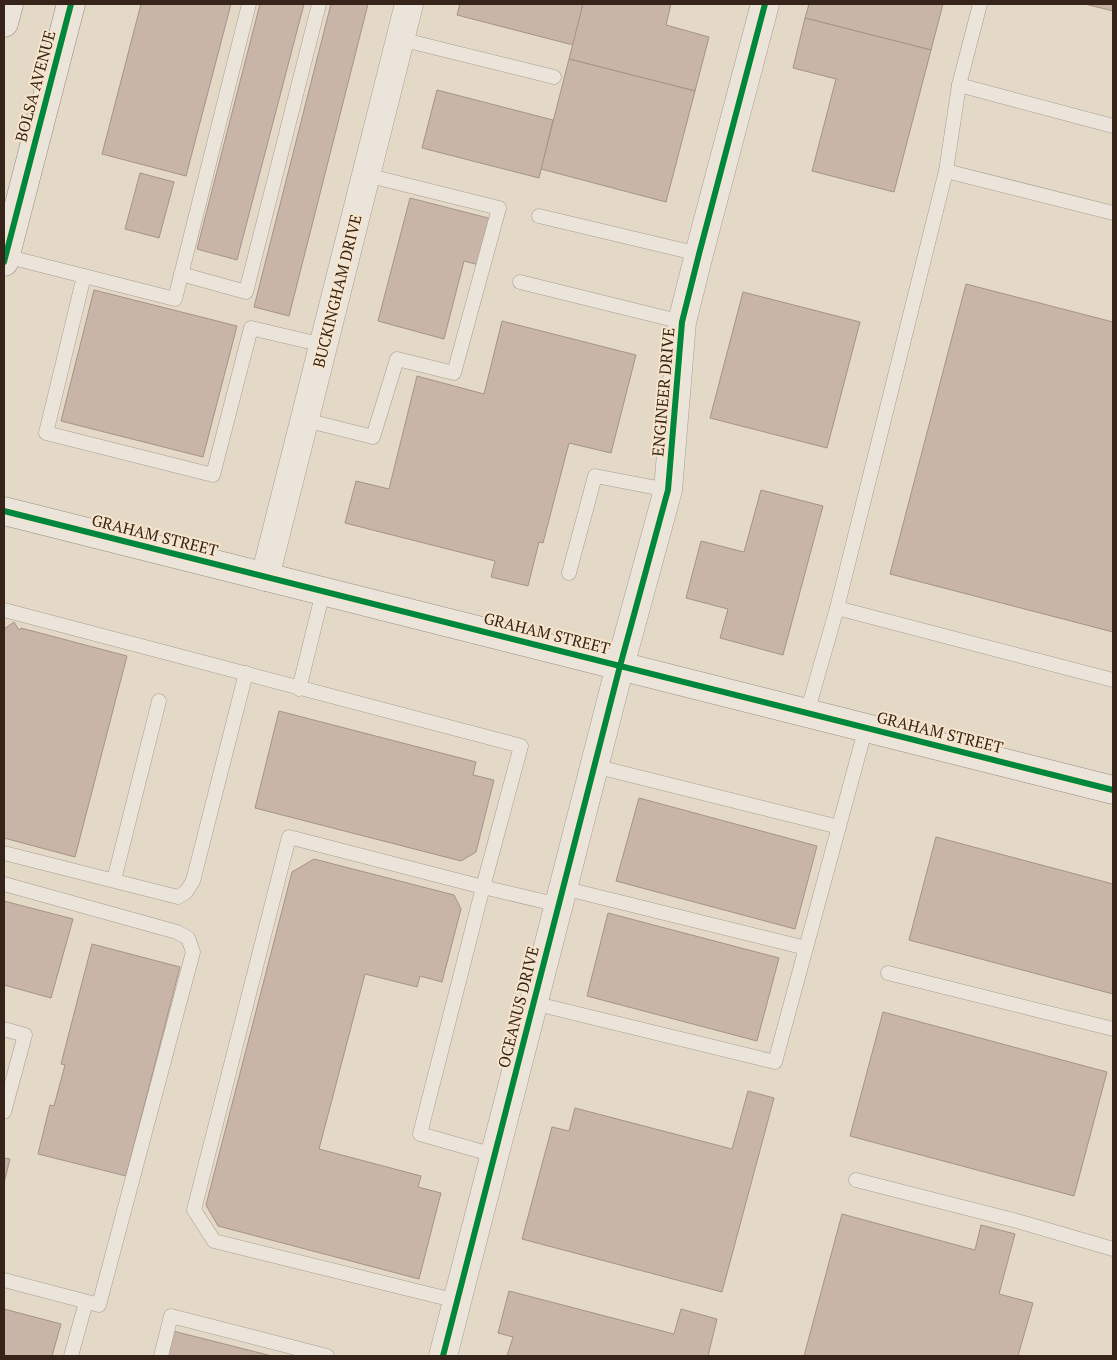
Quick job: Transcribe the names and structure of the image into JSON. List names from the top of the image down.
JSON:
{
  "streets": {
    "street": [
      "BOLSA AVENUE",
      "BUCKINGHAM DRIVE",
      "ENGINEER DRIVE",
      "GRAHAM STREET",
      "OCEANUS DRIVE"
    ]
  },
  "crossings": [
    ["BUCKINGHAM DRIVE", "GRAHAM STREET"],
    ["ENGINEER DRIVE", "GRAHAM STREET"],
    ["ENGINEER DRIVE", "OCEANUS DRIVE"],
    ["GRAHAM STREET", "OCEANUS DRIVE"]
  ]
}
